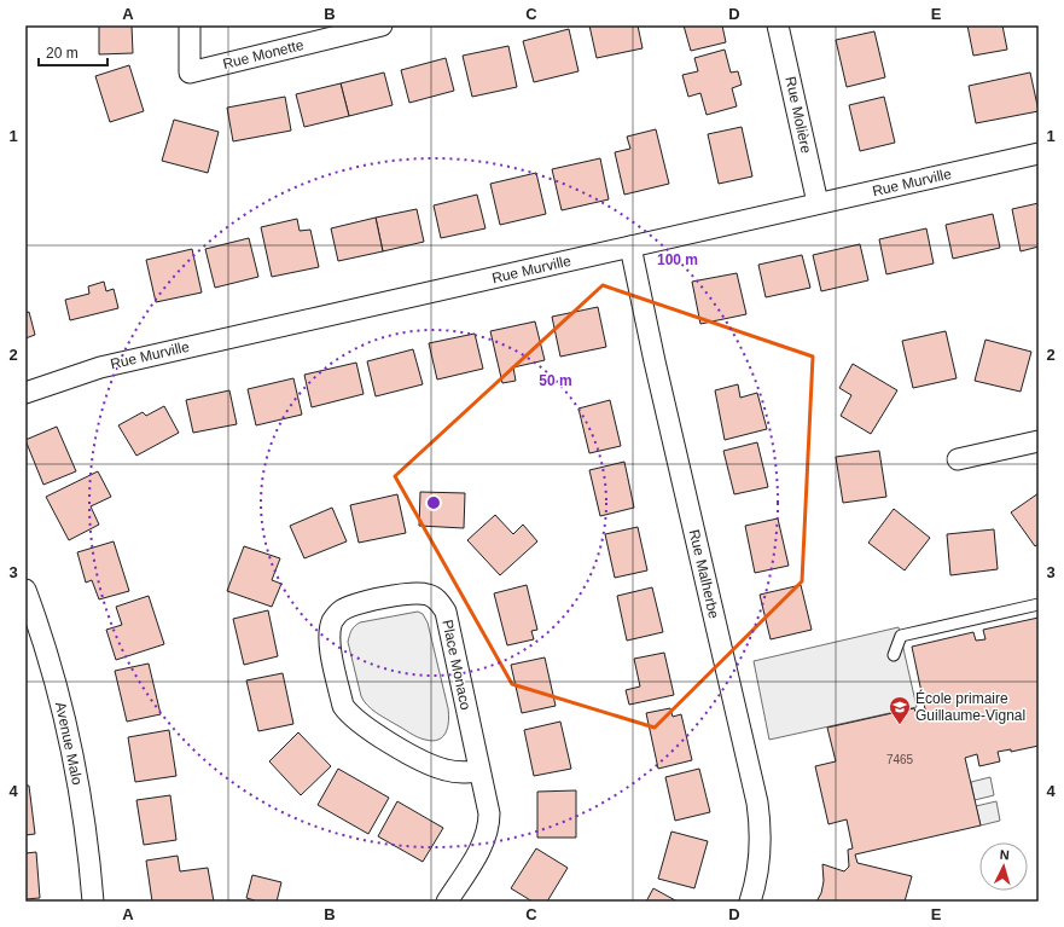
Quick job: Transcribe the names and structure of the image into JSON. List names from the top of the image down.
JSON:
{
  "streets": {
    "street": [
      "Rue Monette",
      "Rue Molière",
      "Rue Murville",
      "Rue Malherbe",
      "Place Monaco",
      "Avenue Malo"
    ]
  },
  "crossings": [
    ["Rue Molière", "Rue Murville"],
    ["Rue Murville", "Rue Malherbe"]
  ],
  "places": {
    "school or university": ["École primaire Guillaume-Vignal"]
  },
  "house_numbers": ["7465"],
  "scale_bar": "20 m",
  "north": "top",
  "grid": {
    "columns": [
      "A",
      "B",
      "C",
      "D",
      "E"
    ],
    "rows": [
      "1",
      "2",
      "3",
      "4"
    ]
  },
  "rings": ["100 m", "50 m"]
}
